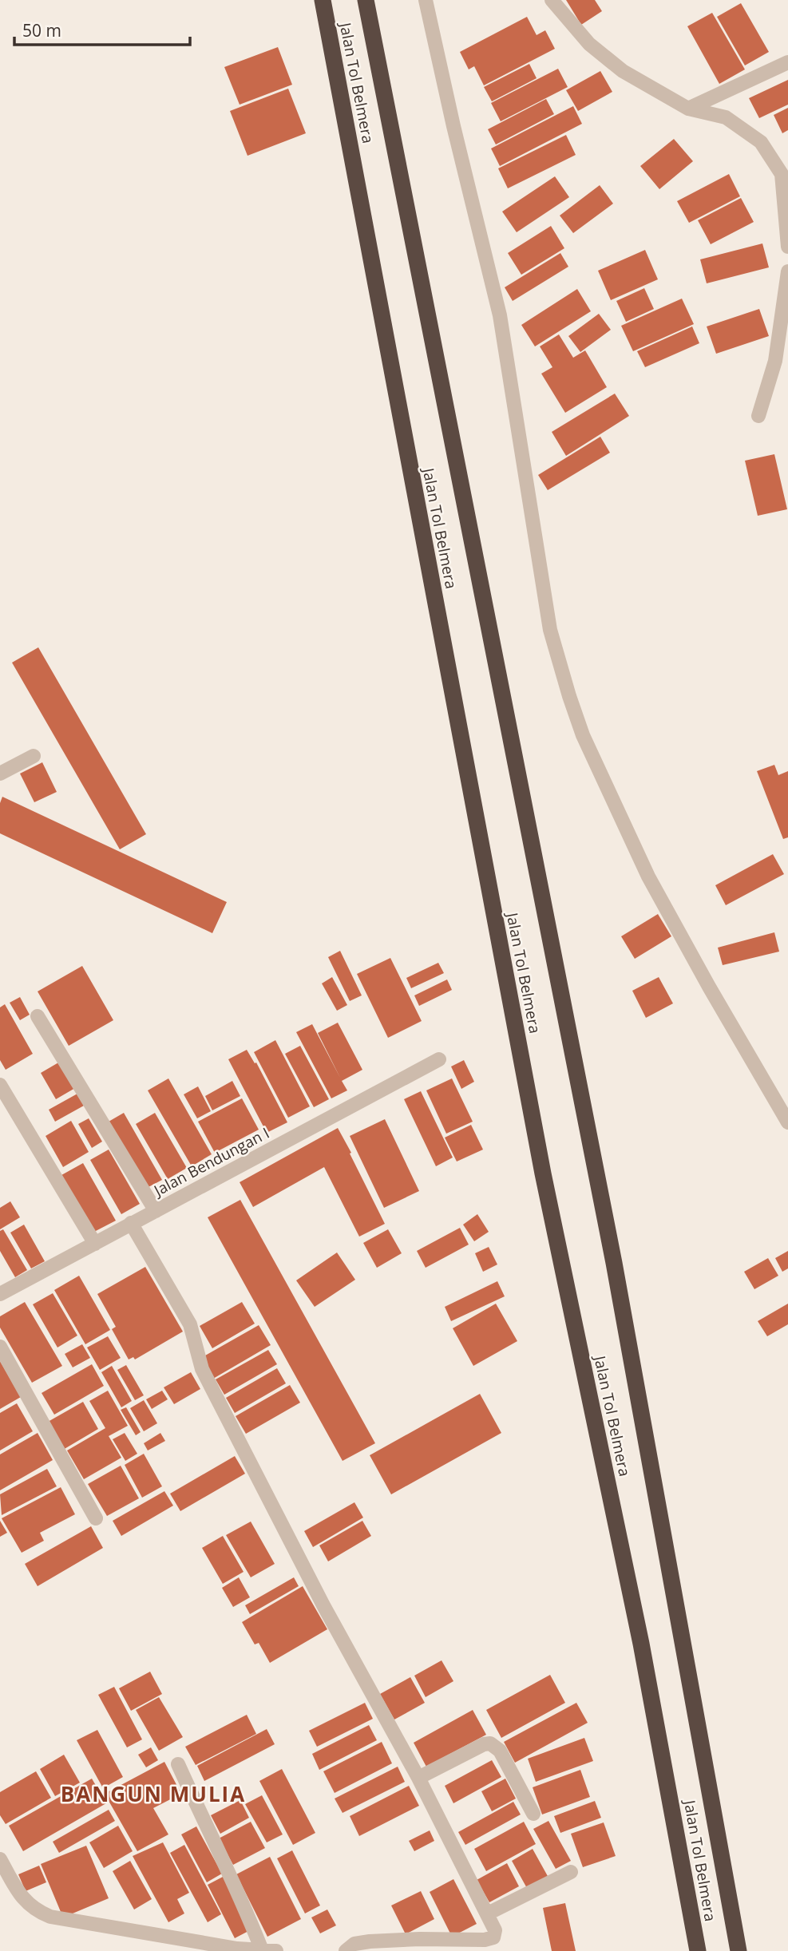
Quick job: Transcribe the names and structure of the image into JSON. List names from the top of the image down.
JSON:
{
  "streets": {
    "highway": ["Jalan Tol Belmera"],
    "street": ["Jalan Bendungan I"]
  },
  "districts": ["BANGUN MULIA"],
  "scale_bar": "50 m"
}
